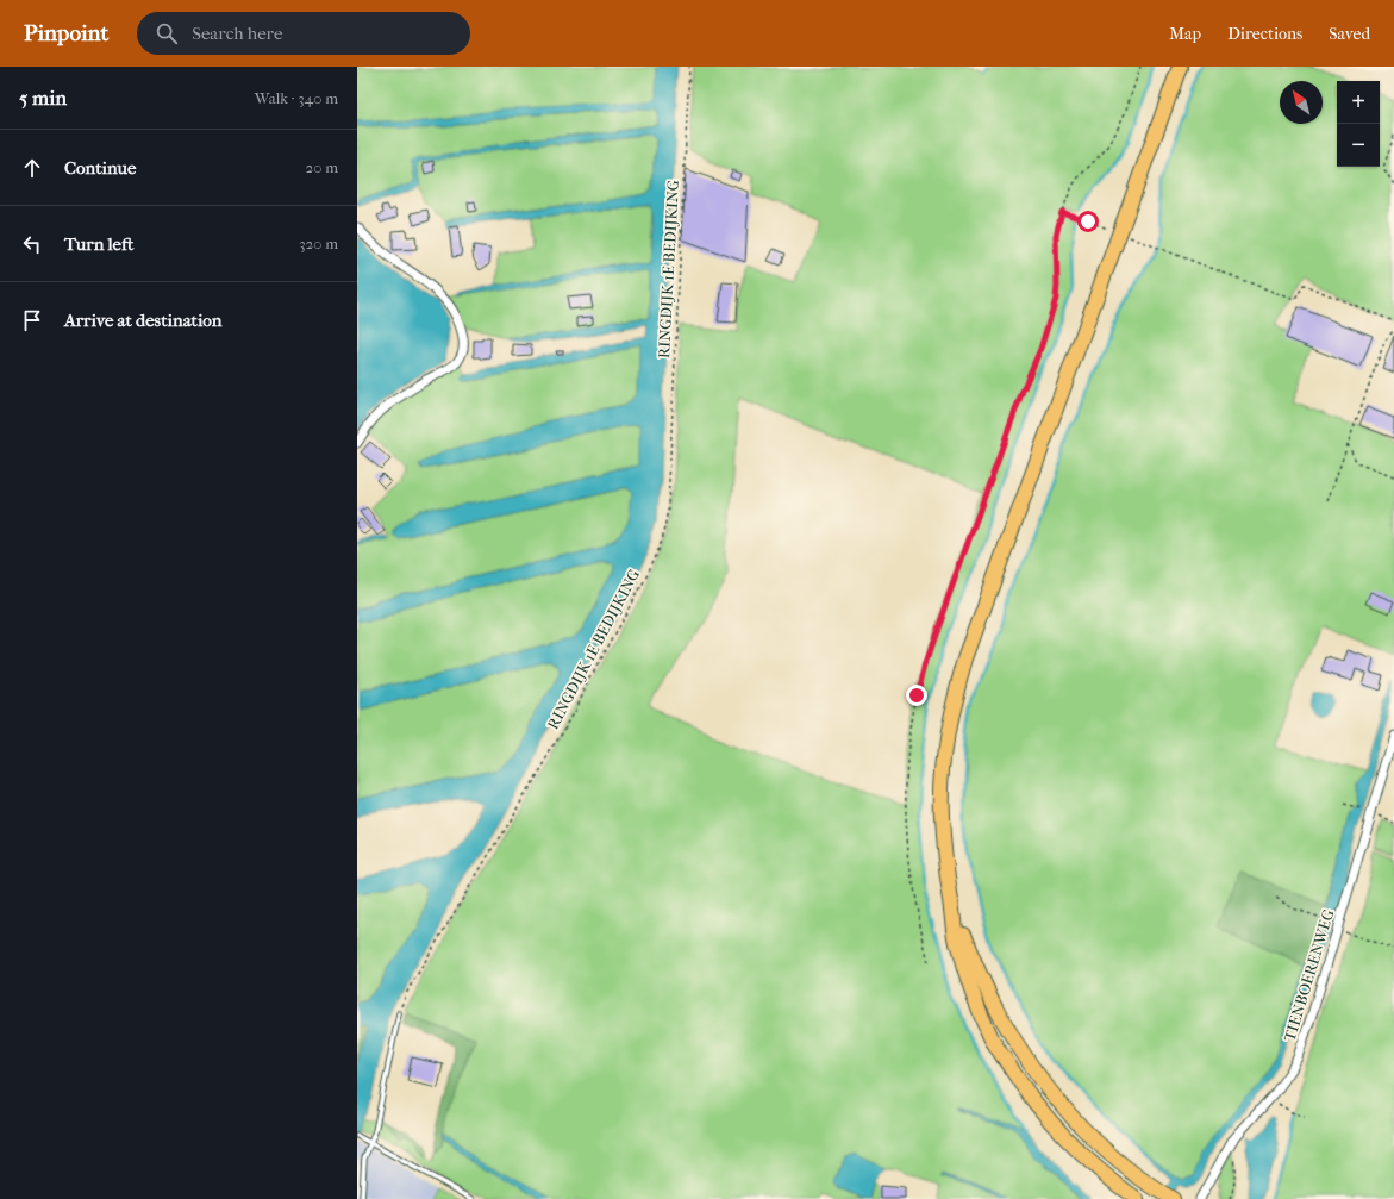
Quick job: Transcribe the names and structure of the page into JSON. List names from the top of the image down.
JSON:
{
  "streets": {
    "street": ["TIENBOERENWEG"],
    "path": ["RINGDIJK 1E BEDIJKING"]
  },
  "north": "top left",
  "page": {
    "header": "Pinpoint",
    "search": "Search here",
    "nav": ["Map", "Directions", "Saved"],
    "heading": ["5 min", "Walk · 340 m"],
    "map_buttons": ["+", "−"],
    "list": [
      ["Continue", "20 m"],
      ["Turn left", "320 m"],
      "Arrive at destination"
    ]
  }
}
